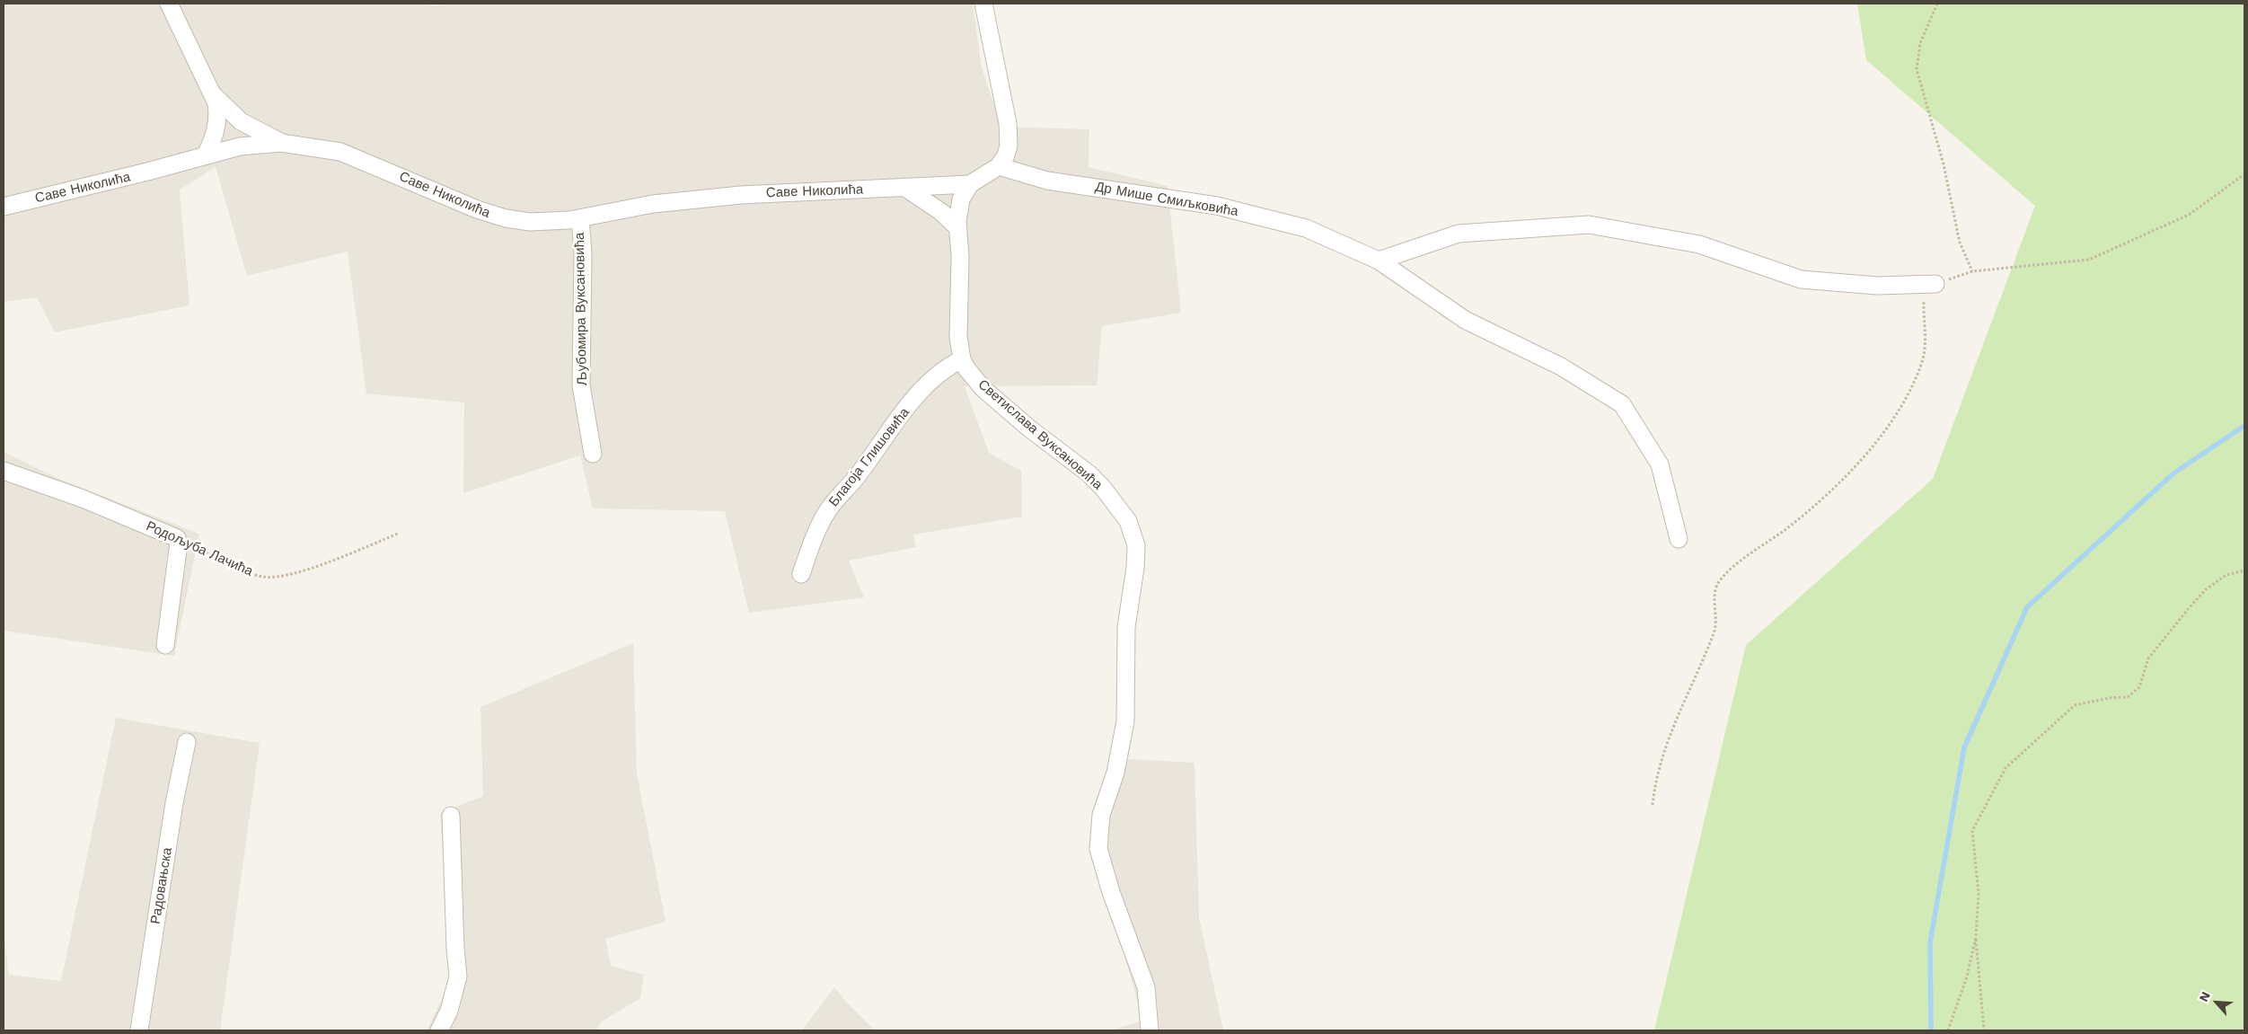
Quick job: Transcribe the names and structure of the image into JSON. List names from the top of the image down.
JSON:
{
  "streets": {
    "street": [
      "Саве Николића",
      "Др Мише Смиљковића",
      "Љубомира Вуксановића",
      "Светислава Вуксановића",
      "Благоја Глишовића",
      "Родољуба Лачића",
      "Радовањска"
    ]
  },
  "crossings": [
    ["Саве Николића", "Др Мише Смиљковића"],
    ["Саве Николића", "Љубомира Вуксановића"],
    ["Саве Николића", "Светислава Вуксановића"],
    ["Светислава Вуксановића", "Благоја Глишовића"]
  ],
  "north": "top left"
}
